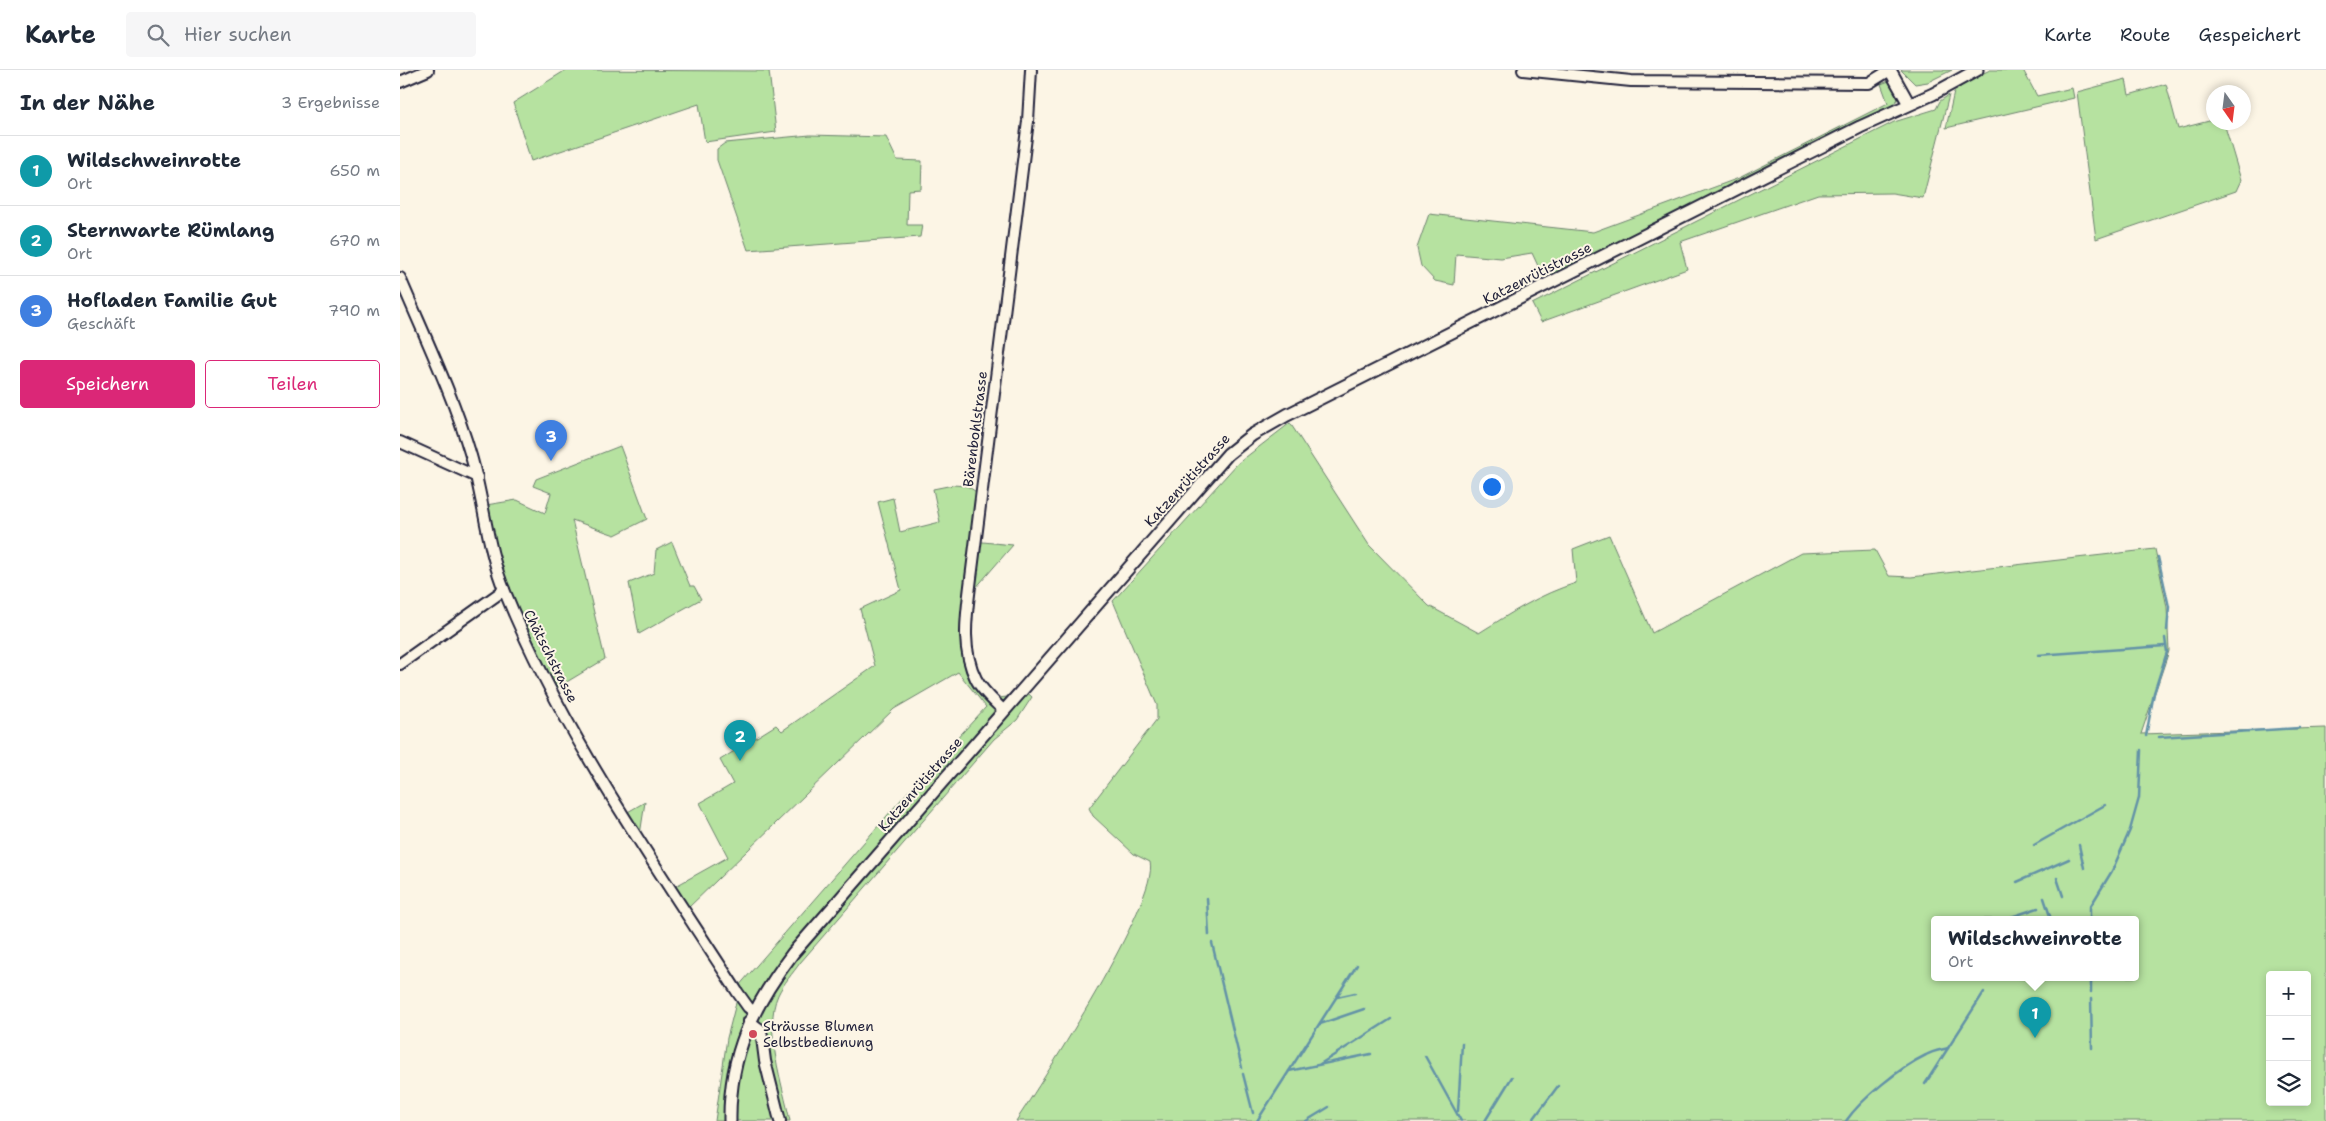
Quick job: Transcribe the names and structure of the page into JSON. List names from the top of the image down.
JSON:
{
  "streets": {
    "street": ["Katzenrütistrasse", "Bärenbohlstrasse", "Chätschstrasse"]
  },
  "crossings": [
    ["Katzenrütistrasse", "Bärenbohlstrasse"],
    ["Katzenrütistrasse", "Chätschstrasse"]
  ],
  "places": ["Sträusse Blumen Selbstbedienung"],
  "north": "bottom",
  "page": {
    "header": "Karte",
    "search": "Hier suchen",
    "nav": ["Karte", "Route", "Gespeichert"],
    "heading": ["In der Nähe", "3 Ergebnisse"],
    "list": [
      {
        "mark": "1",
        "name": "Wildschweinrotte",
        "note": "Ort",
        "value": "650 m"
      },
      {
        "mark": "2",
        "name": "Sternwarte Rümlang",
        "note": "Ort",
        "value": "670 m"
      },
      {
        "mark": "3",
        "name": "Hofladen Familie Gut",
        "note": "Geschäft",
        "value": "790 m"
      }
    ],
    "buttons": ["Speichern", "Teilen"],
    "pins": ["3", "2", "1"],
    "popup": ["Wildschweinrotte", "Ort"],
    "map_buttons": ["+", "−"]
  }
}
